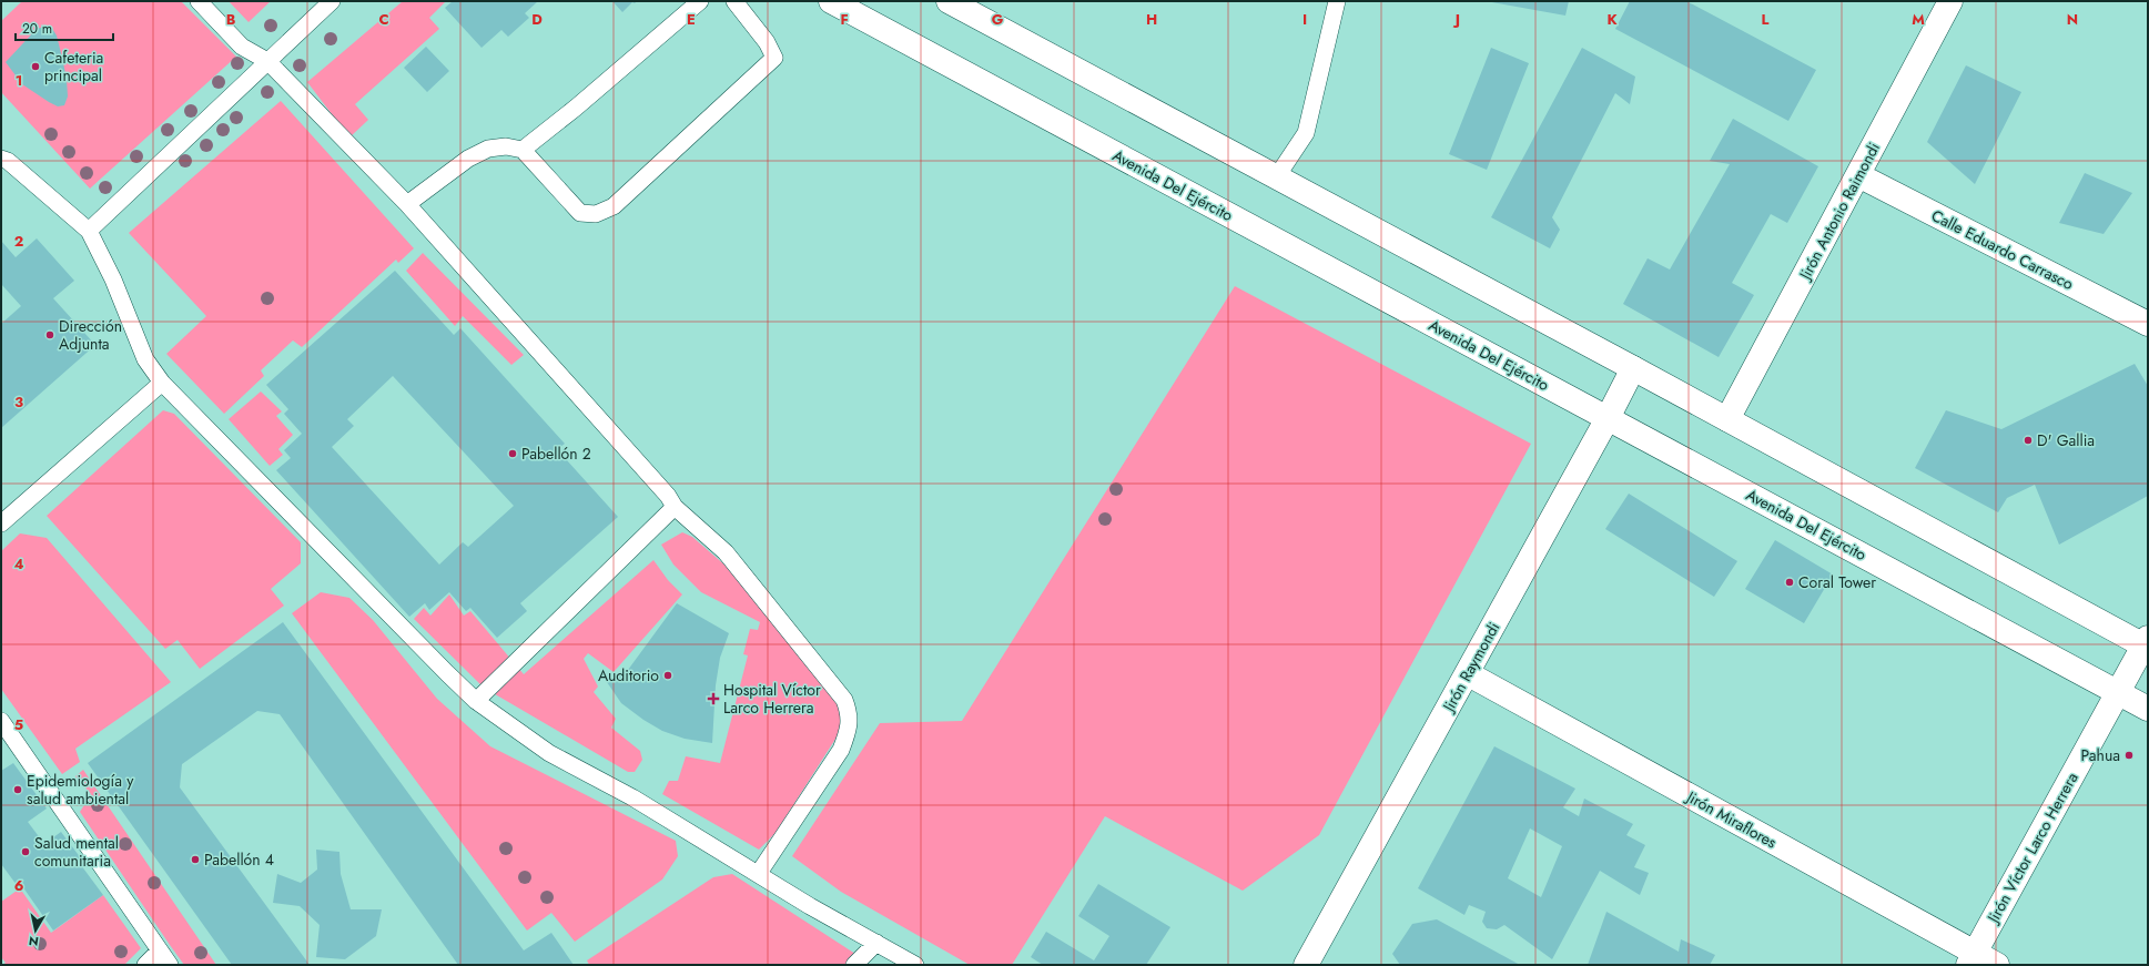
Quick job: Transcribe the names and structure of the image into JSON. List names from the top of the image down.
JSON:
{
  "streets": {
    "main road": [
      "Avenida Del Ejército",
      "Jirón Antonio Raimondi",
      "Calle Eduardo Carrasco",
      "Jirón Raymondi",
      "Jirón Miraflores",
      "Jirón Víctor Larco Herrera"
    ]
  },
  "crossings": [
    ["Avenida Del Ejército", "Jirón Raymondi"],
    ["Avenida Del Ejército", "Jirón Víctor Larco Herrera"],
    ["Jirón Antonio Raimondi", "Calle Eduardo Carrasco"],
    ["Jirón Raymondi", "Jirón Miraflores"],
    ["Jirón Miraflores", "Jirón Víctor Larco Herrera"]
  ],
  "places": {
    "other": [
      "Cafeteria principal",
      "Dirección Adjunta",
      "D' Gallia",
      "Pabellón 2",
      "Coral Tower",
      "Auditorio",
      "Pahua",
      "Epidemiología y salud ambiental",
      "Salud mental comunitaria",
      "Pabellón 4"
    ],
    "health": ["Hospital Víctor Larco Herrera"]
  },
  "scale_bar": "20 m",
  "north": "bottom",
  "grid": {
    "columns": [
      "B",
      "C",
      "D",
      "E",
      "F",
      "G",
      "H",
      "I",
      "J",
      "K",
      "L",
      "M",
      "N"
    ],
    "rows": [
      "1",
      "2",
      "3",
      "4",
      "5",
      "6"
    ]
  }
}
